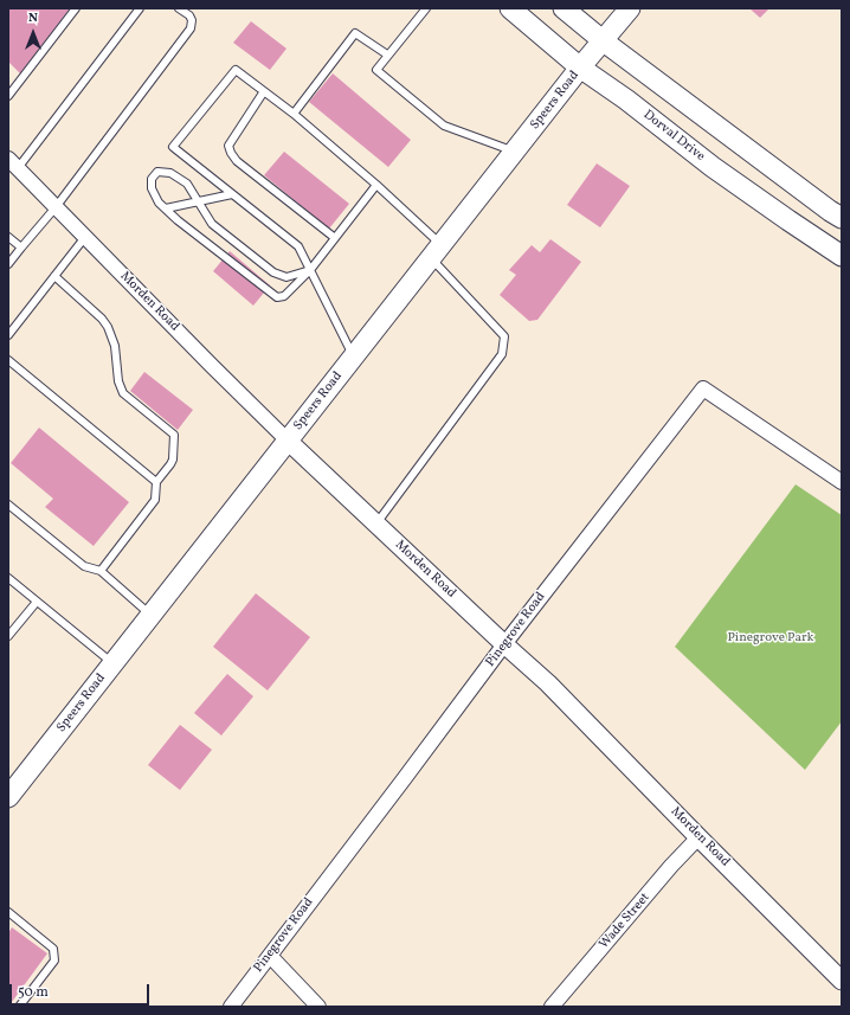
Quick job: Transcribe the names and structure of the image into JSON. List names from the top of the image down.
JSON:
{
  "streets": {
    "main road": ["Speers Road", "Dorval Drive"],
    "street": ["Morden Road", "Pinegrove Road", "Wade Street"]
  },
  "crossings": [
    ["Speers Road", "Dorval Drive"],
    ["Speers Road", "Morden Road"],
    ["Morden Road", "Pinegrove Road"],
    ["Morden Road", "Wade Street"]
  ],
  "parks": ["Pinegrove Park"],
  "scale_bar": "50 m",
  "north": "top"
}
